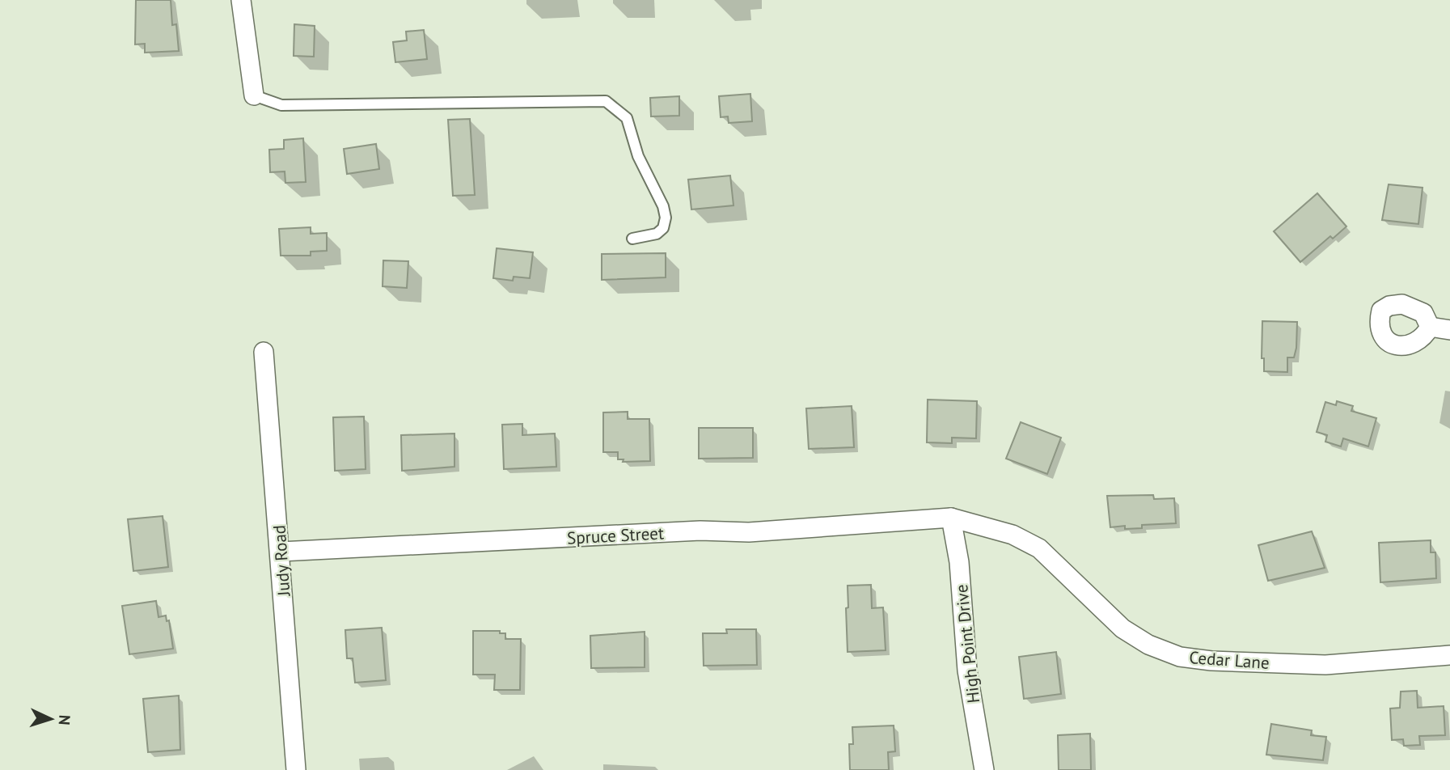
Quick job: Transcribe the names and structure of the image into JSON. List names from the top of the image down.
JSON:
{
  "streets": {
    "street": [
      "Spruce Street",
      "Judy Road",
      "High Point Drive",
      "Cedar Lane"
    ]
  },
  "crossings": [
    ["Spruce Street", "Judy Road"],
    ["Spruce Street", "High Point Drive"],
    ["Spruce Street", "Cedar Lane"],
    ["High Point Drive", "Cedar Lane"]
  ],
  "north": "right"
}
